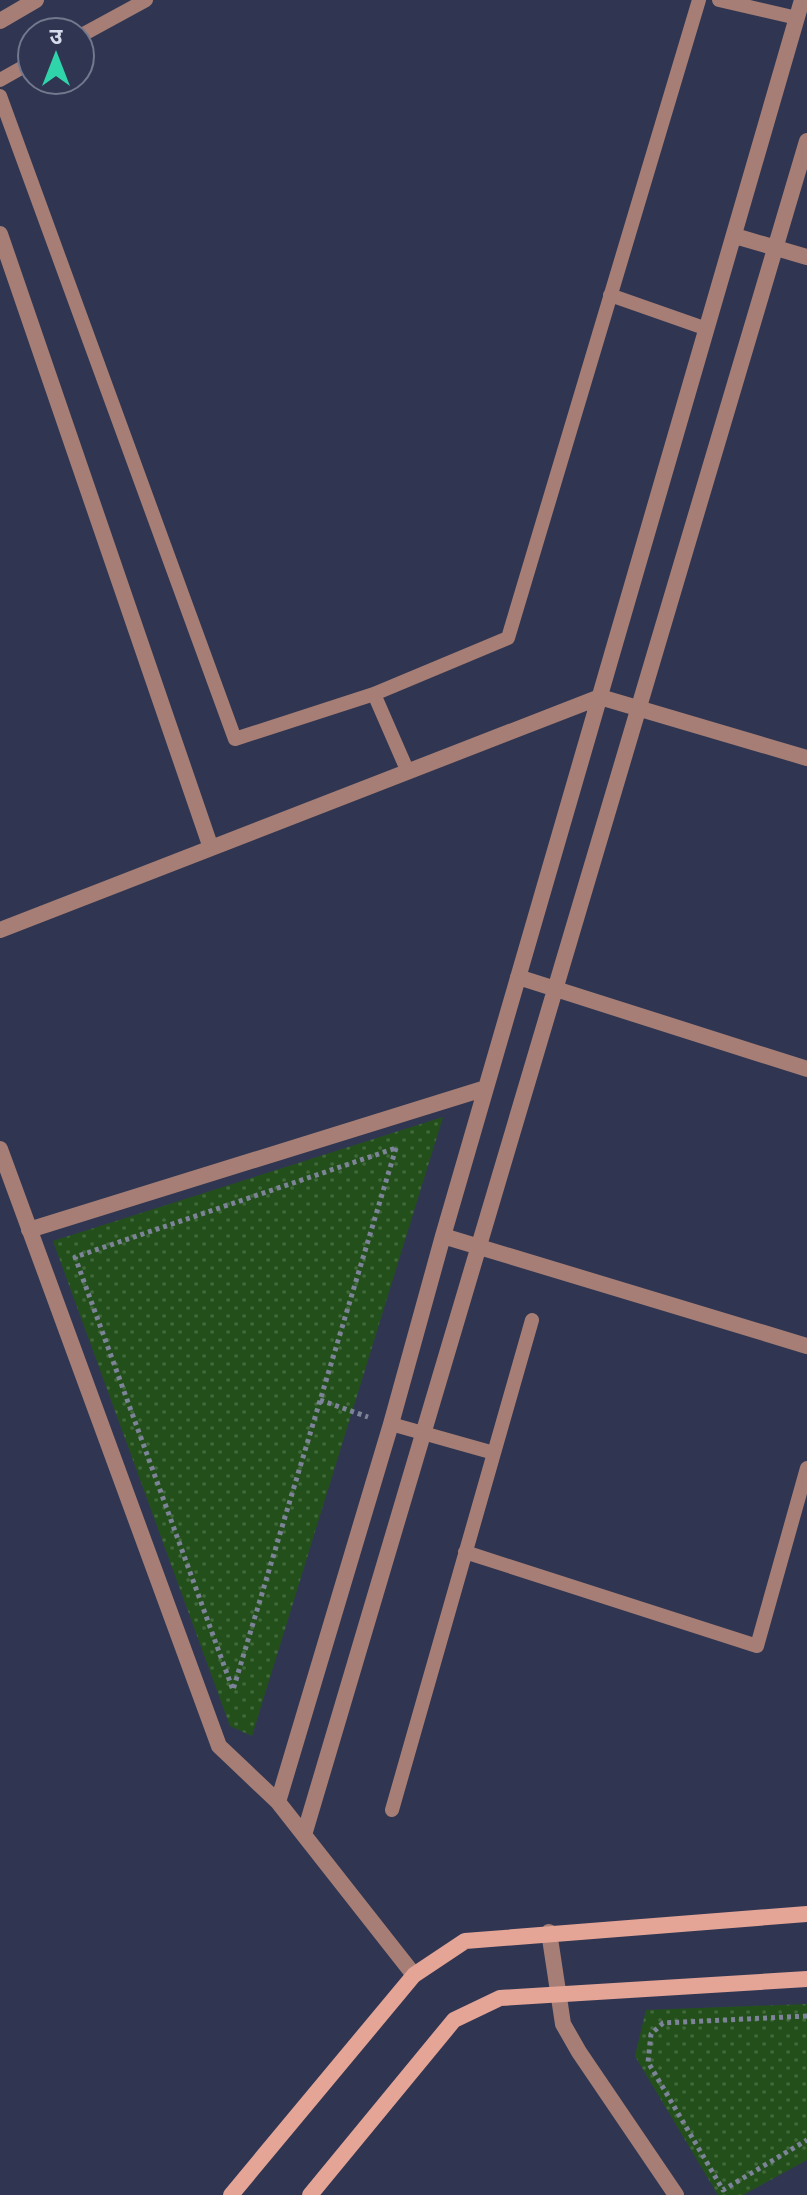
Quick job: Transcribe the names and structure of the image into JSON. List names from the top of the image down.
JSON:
{
  "north": "top"
}
